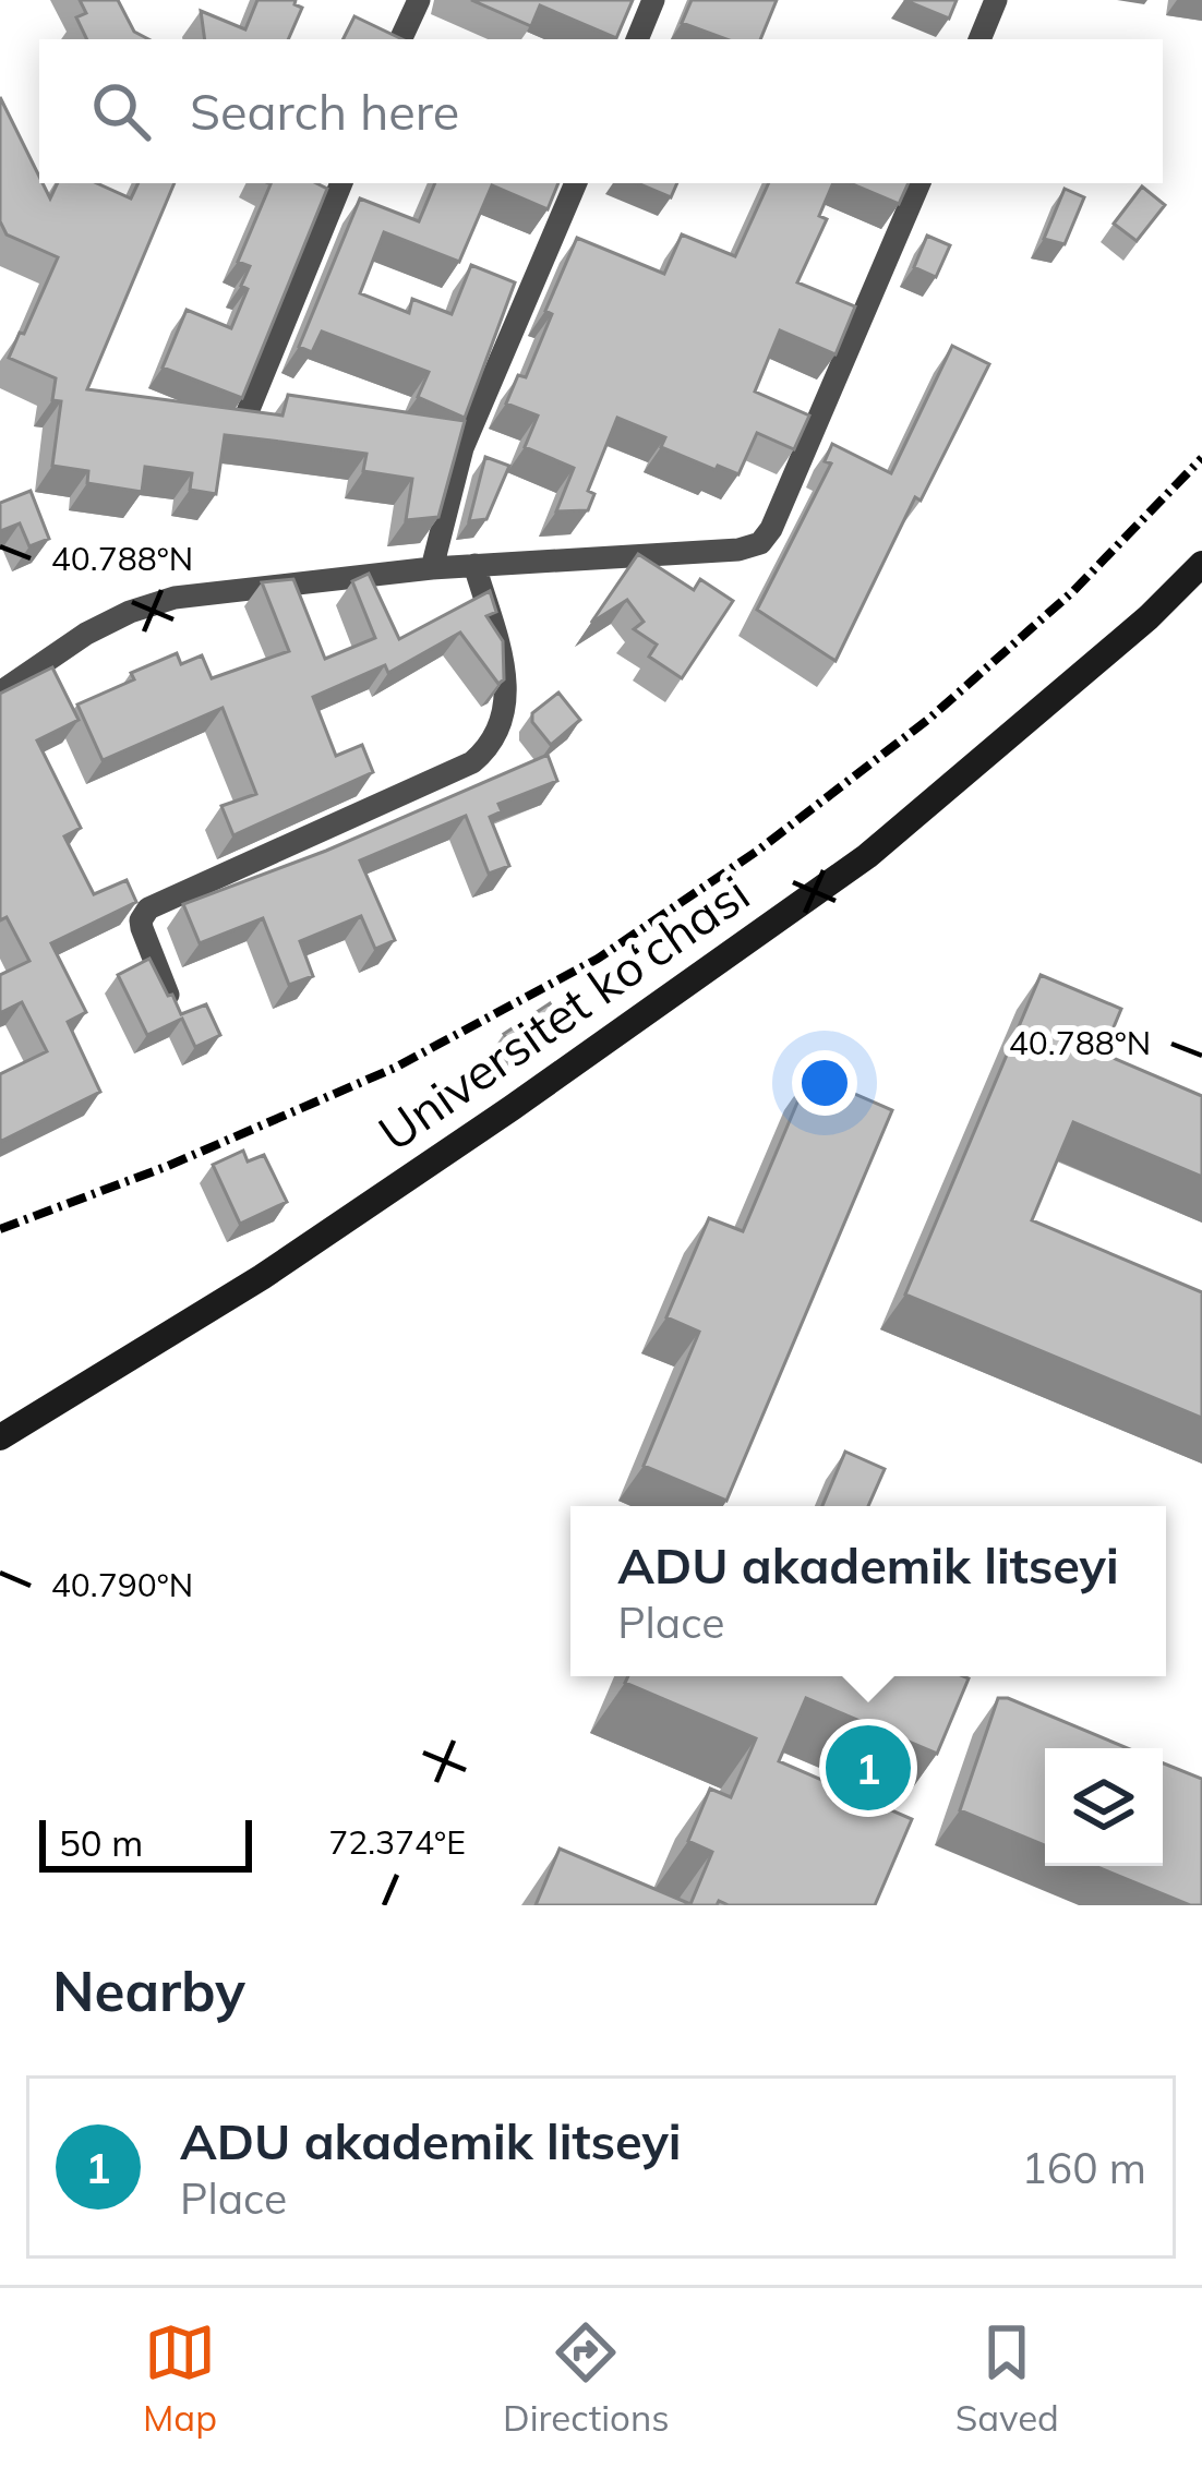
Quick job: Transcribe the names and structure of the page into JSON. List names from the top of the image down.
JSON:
{
  "streets": {
    "main road": ["Universitet kо‘chasi"]
  },
  "scale_bar": "50 m",
  "page": {
    "search": "Search here",
    "popup": ["ADU akademik litseyi", "Place"],
    "pins": "1",
    "scale": "50 m",
    "heading": "Nearby",
    "list": [
      {
        "mark": "1",
        "name": "ADU akademik litseyi",
        "note": "Place",
        "value": "160 m"
      }
    ],
    "nav": ["Map", "Directions", "Saved"]
  },
  "coordinates": ["40.788°N", "40.790°N", "72.374°E"]
}
